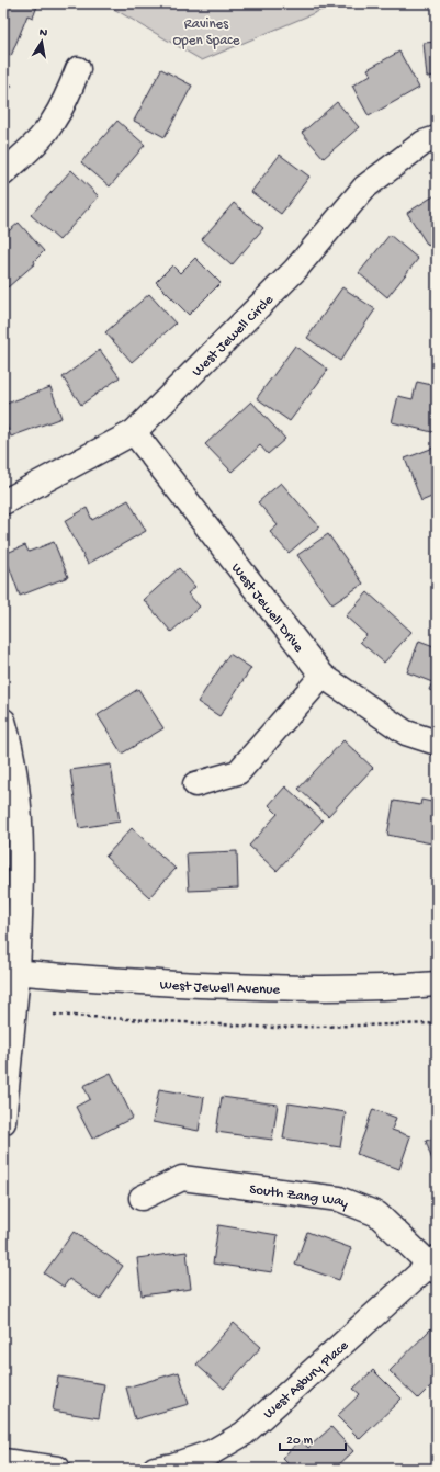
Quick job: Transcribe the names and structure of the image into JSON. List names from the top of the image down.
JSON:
{
  "streets": {
    "street": [
      "West Jewell Circle",
      "West Jewell Drive",
      "West Jewell Avenue",
      "South Zang Way",
      "West Asbury Place"
    ]
  },
  "crossings": [
    ["West Jewell Circle", "West Jewell Drive"],
    ["South Zang Way", "West Asbury Place"]
  ],
  "parks": ["Ravines Open Space"],
  "scale_bar": "20 m",
  "north": "top"
}
